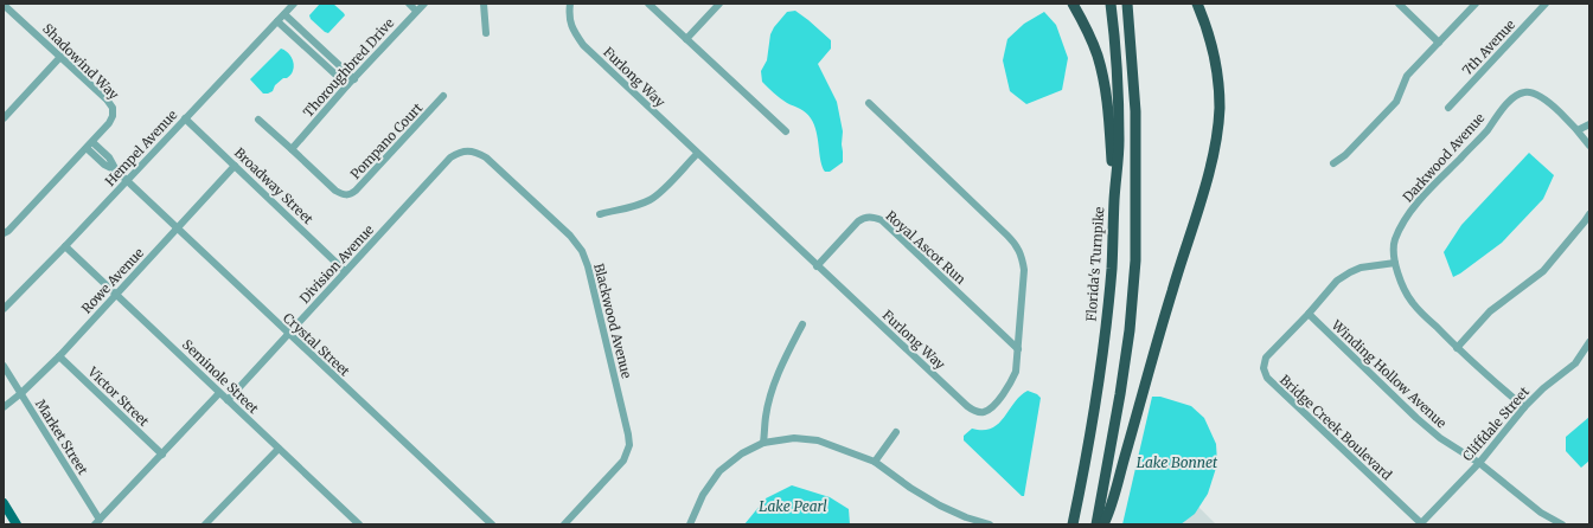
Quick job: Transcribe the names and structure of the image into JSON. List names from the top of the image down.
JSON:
{
  "streets": {
    "highway": ["Florida's Turnpike"],
    "street": [
      "7th Avenue",
      "Shadowind Way",
      "Thoroughbred Drive",
      "Furlong Way",
      "Pompano Court",
      "Hempel Avenue",
      "Darkwood Avenue",
      "Broadway Street",
      "Royal Ascot Run",
      "Division Avenue",
      "Rowe Avenue",
      "Blackwood Avenue",
      "Crystal Street",
      "Winding Hollow Avenue",
      "Seminole Street",
      "Victor Street",
      "Cliffdale Street",
      "Bridge Creek Boulevard",
      "Market Street"
    ]
  },
  "crossings": [
    ["Thoroughbred Drive", "Pompano Court"],
    ["Furlong Way", "Royal Ascot Run"],
    ["Hempel Avenue", "Broadway Street"],
    ["Hempel Avenue", "Crystal Street"],
    ["Hempel Avenue", "Seminole Street"],
    ["Darkwood Avenue", "Cliffdale Street"],
    ["Darkwood Avenue", "Bridge Creek Boulevard"],
    ["Broadway Street", "Division Avenue"],
    ["Broadway Street", "Rowe Avenue"],
    ["Division Avenue", "Blackwood Avenue"],
    ["Division Avenue", "Crystal Street"],
    ["Division Avenue", "Seminole Street"],
    ["Rowe Avenue", "Crystal Street"],
    ["Rowe Avenue", "Seminole Street"],
    ["Rowe Avenue", "Victor Street"],
    ["Rowe Avenue", "Market Street"],
    ["Winding Hollow Avenue", "Cliffdale Street"],
    ["Winding Hollow Avenue", "Bridge Creek Boulevard"],
    ["Cliffdale Street", "Bridge Creek Boulevard"]
  ],
  "water": ["Lake Bonnet", "Lake Pearl"]
}
